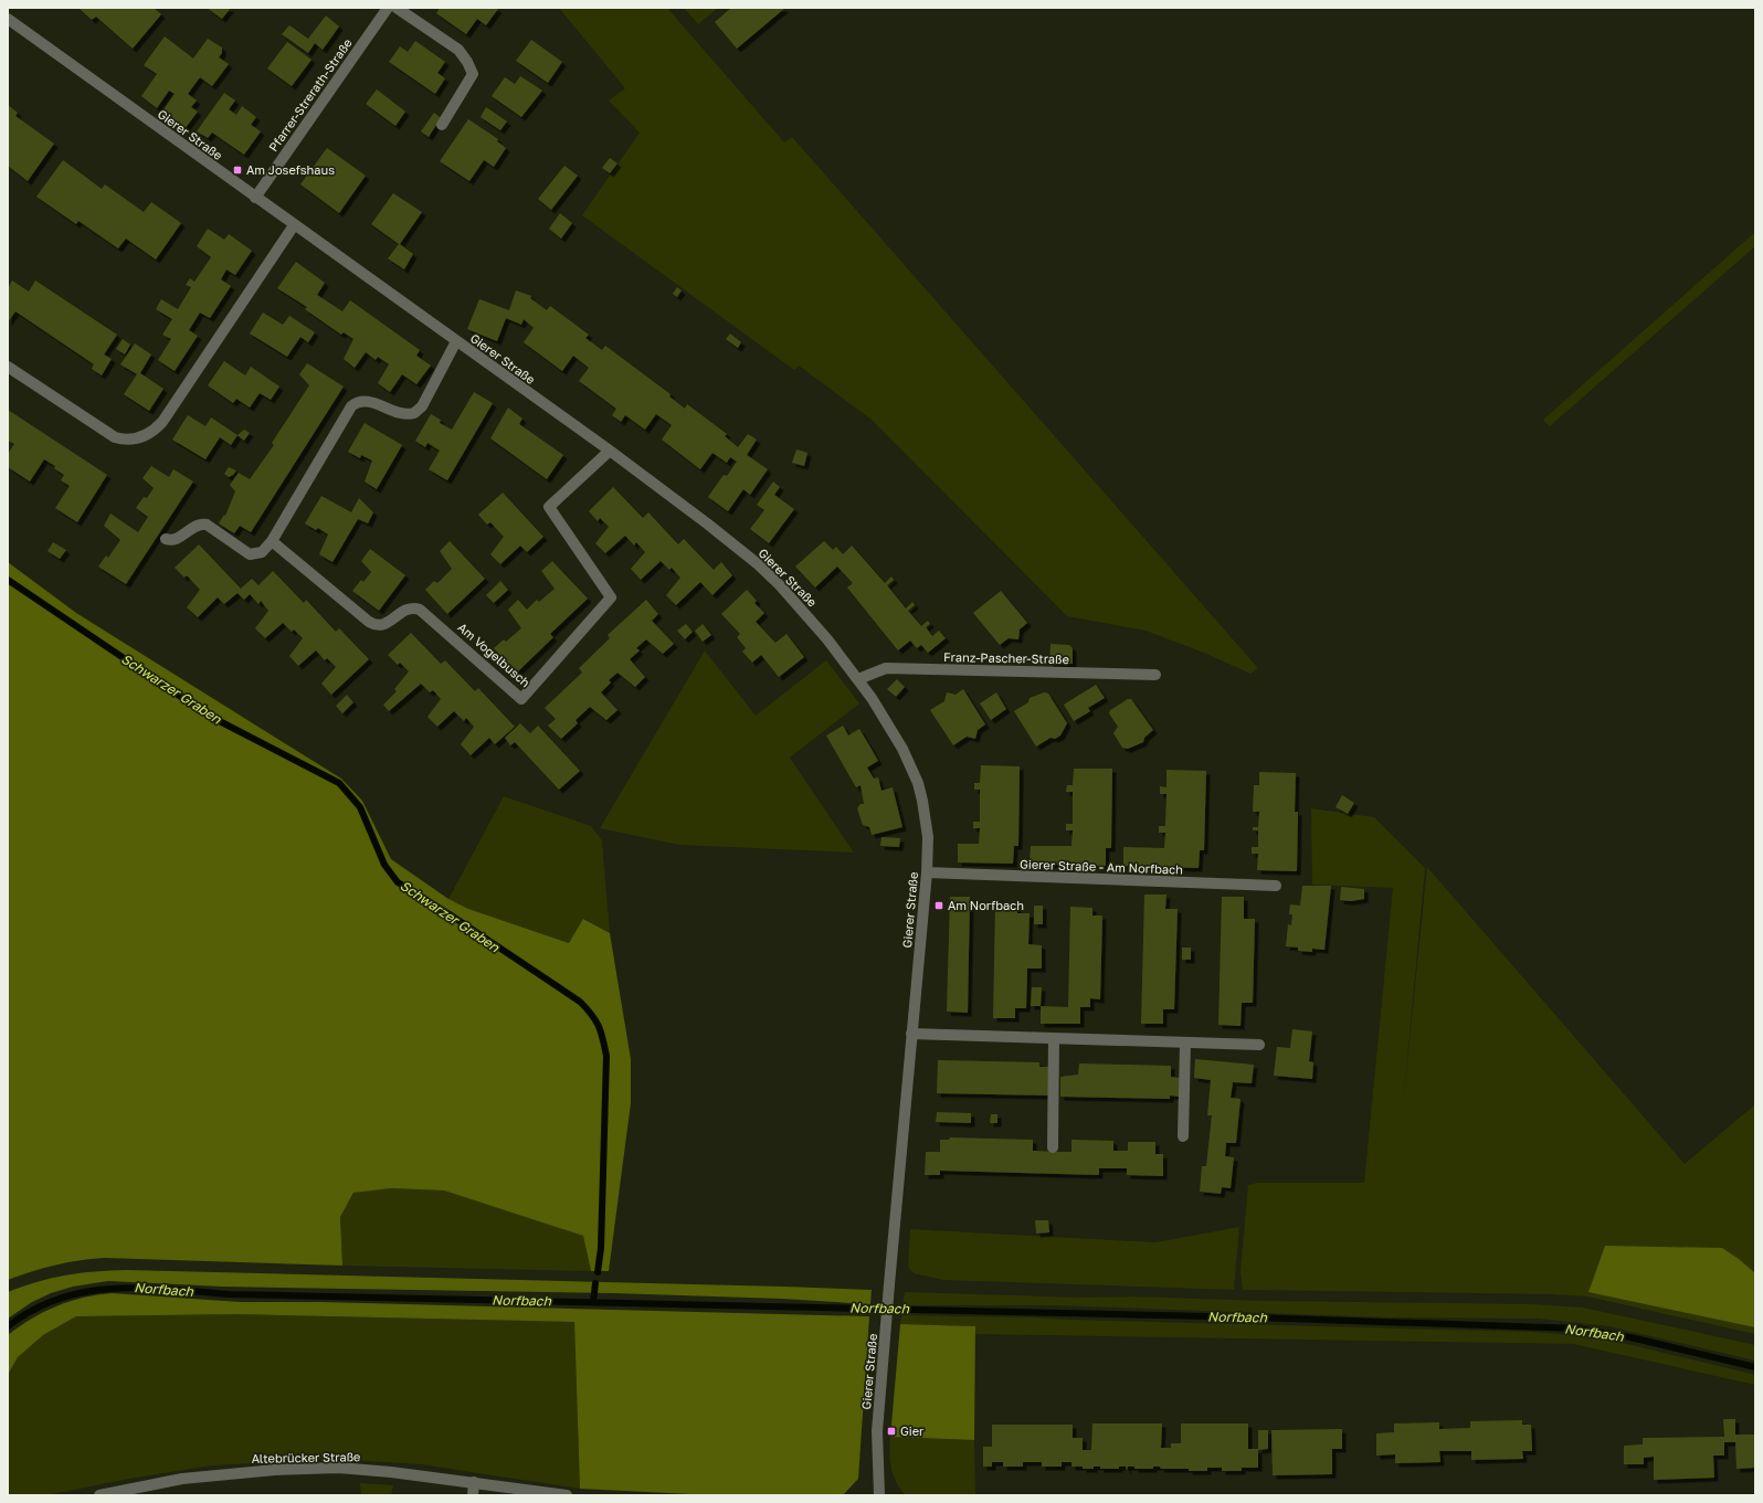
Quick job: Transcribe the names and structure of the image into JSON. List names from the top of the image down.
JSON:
{
  "streets": {
    "street": [
      "Pfarrer-Strerath-Straße",
      "Gierer Straße",
      "Am Vogelbusch",
      "Franz-Pascher-Straße",
      "Gierer Straße - Am Norfbach",
      "Altebrücker Straße"
    ]
  },
  "crossings": [
    ["Pfarrer-Strerath-Straße", "Gierer Straße"],
    ["Gierer Straße", "Am Vogelbusch"],
    ["Gierer Straße", "Franz-Pascher-Straße"],
    ["Gierer Straße", "Gierer Straße - Am Norfbach"]
  ],
  "water": ["Schwarzer Graben", "Norfbach"],
  "places": {
    "transit": ["Am Josefshaus", "Am Norfbach", "Gier"]
  }
}
